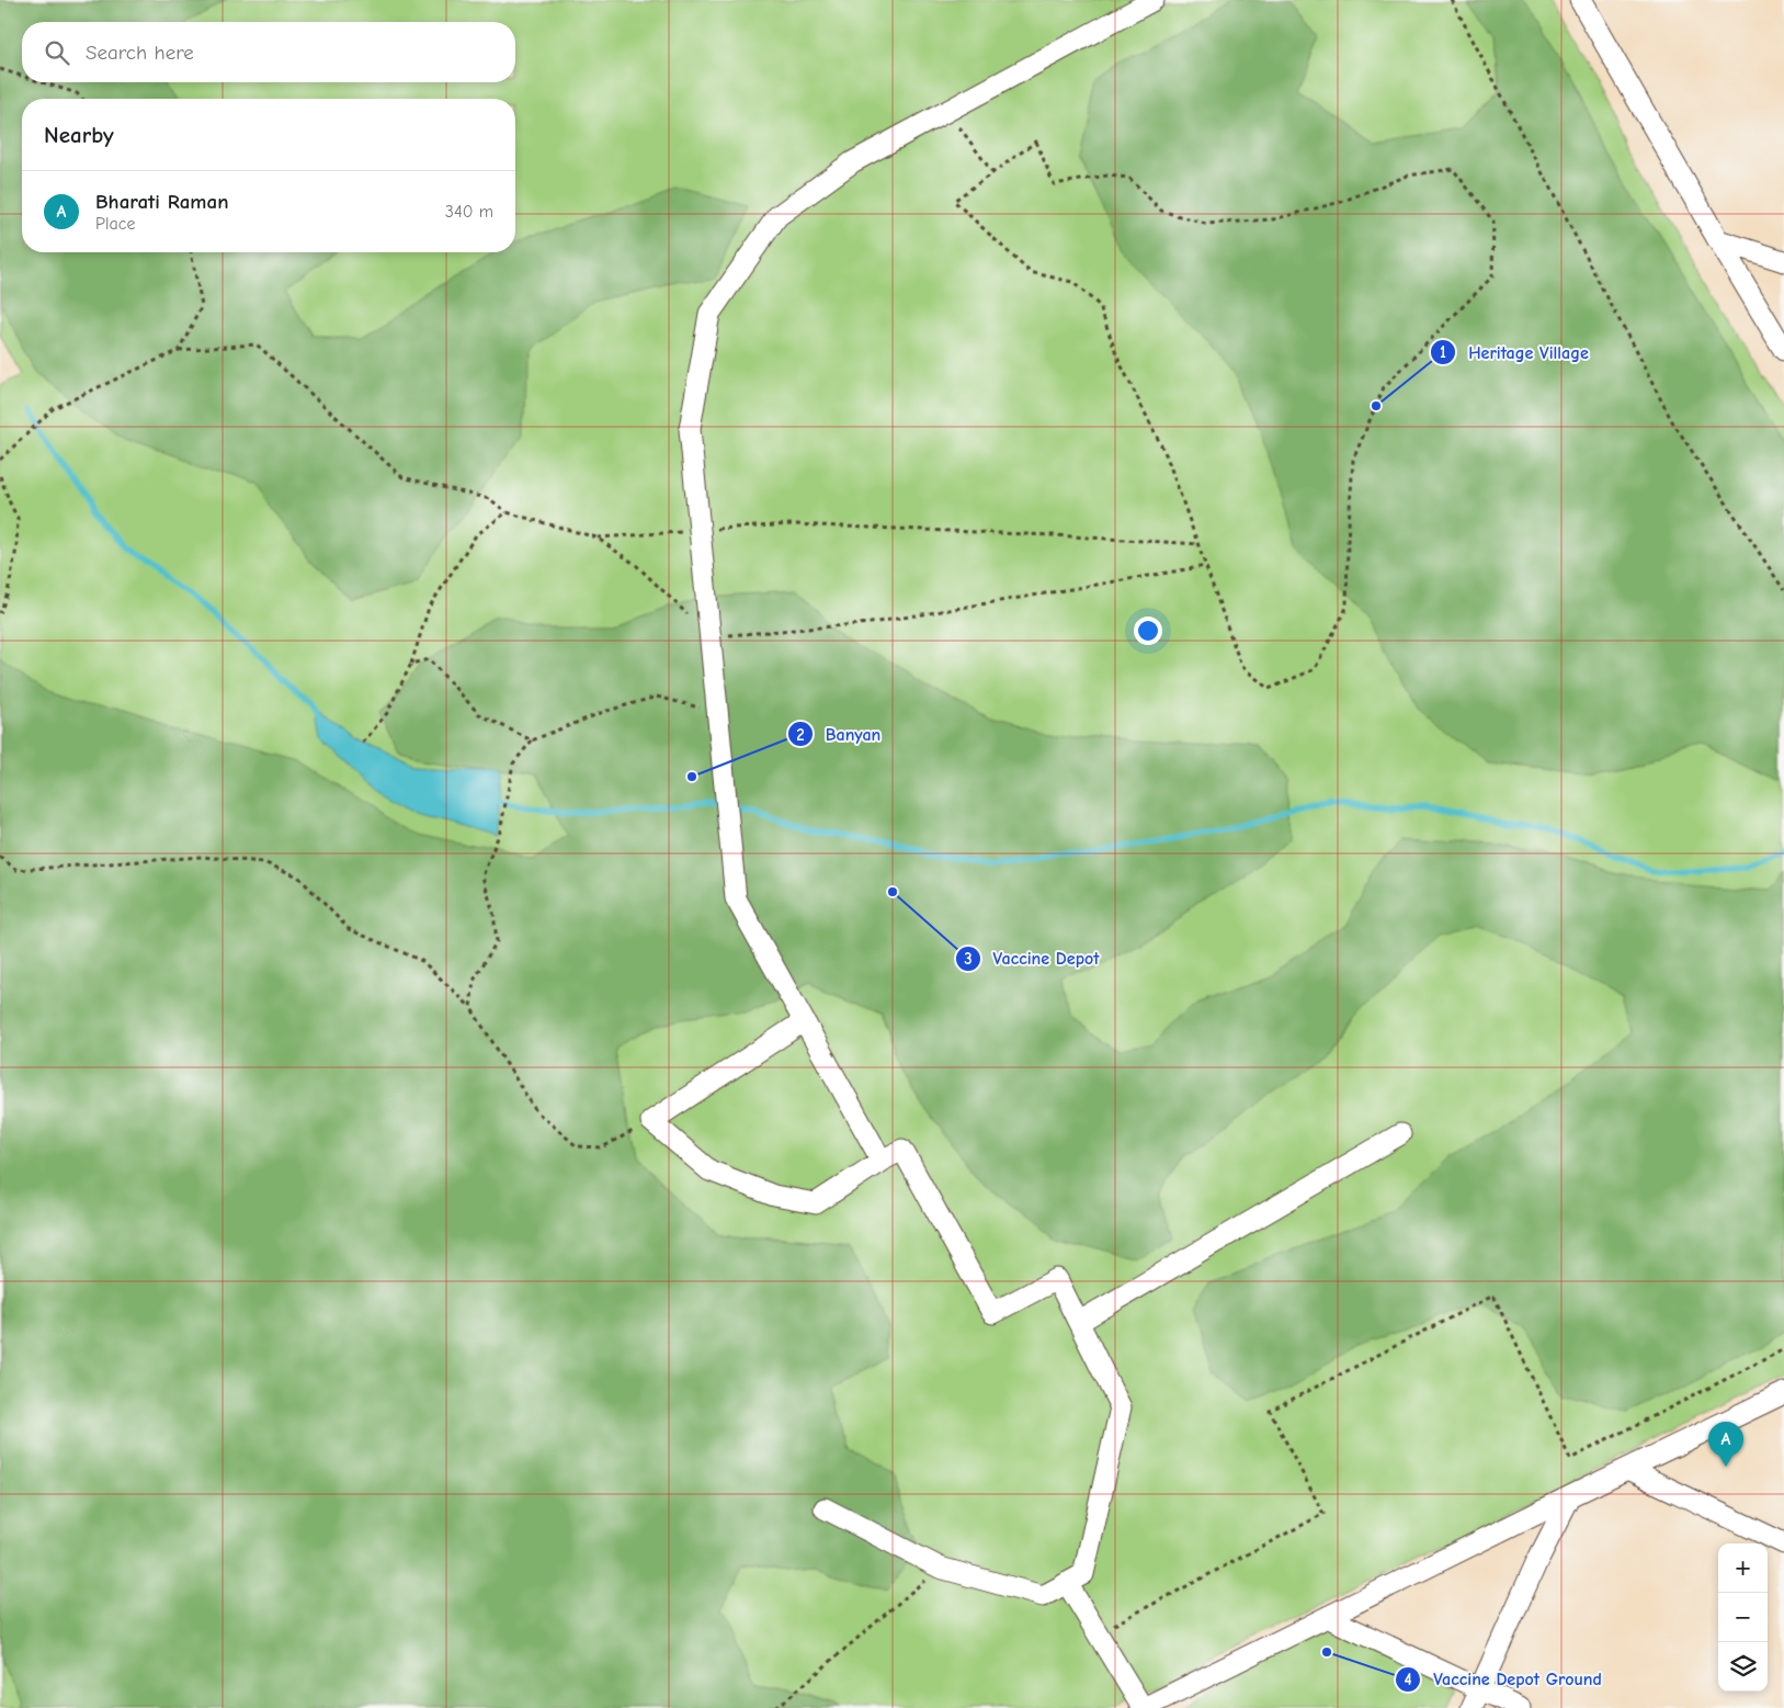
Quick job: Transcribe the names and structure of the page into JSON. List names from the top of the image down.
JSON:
{
  "places": [
    "Heritage Village",
    "Banyan",
    "Vaccine Depot",
    "Vaccine Depot Ground"
  ],
  "page": {
    "search": "Search here",
    "heading": "Nearby",
    "list": [
      {
        "mark": "A",
        "name": "Bharati Raman",
        "note": "Place",
        "value": "340 m"
      }
    ],
    "pins": "A",
    "map_buttons": ["+", "−"]
  }
}
